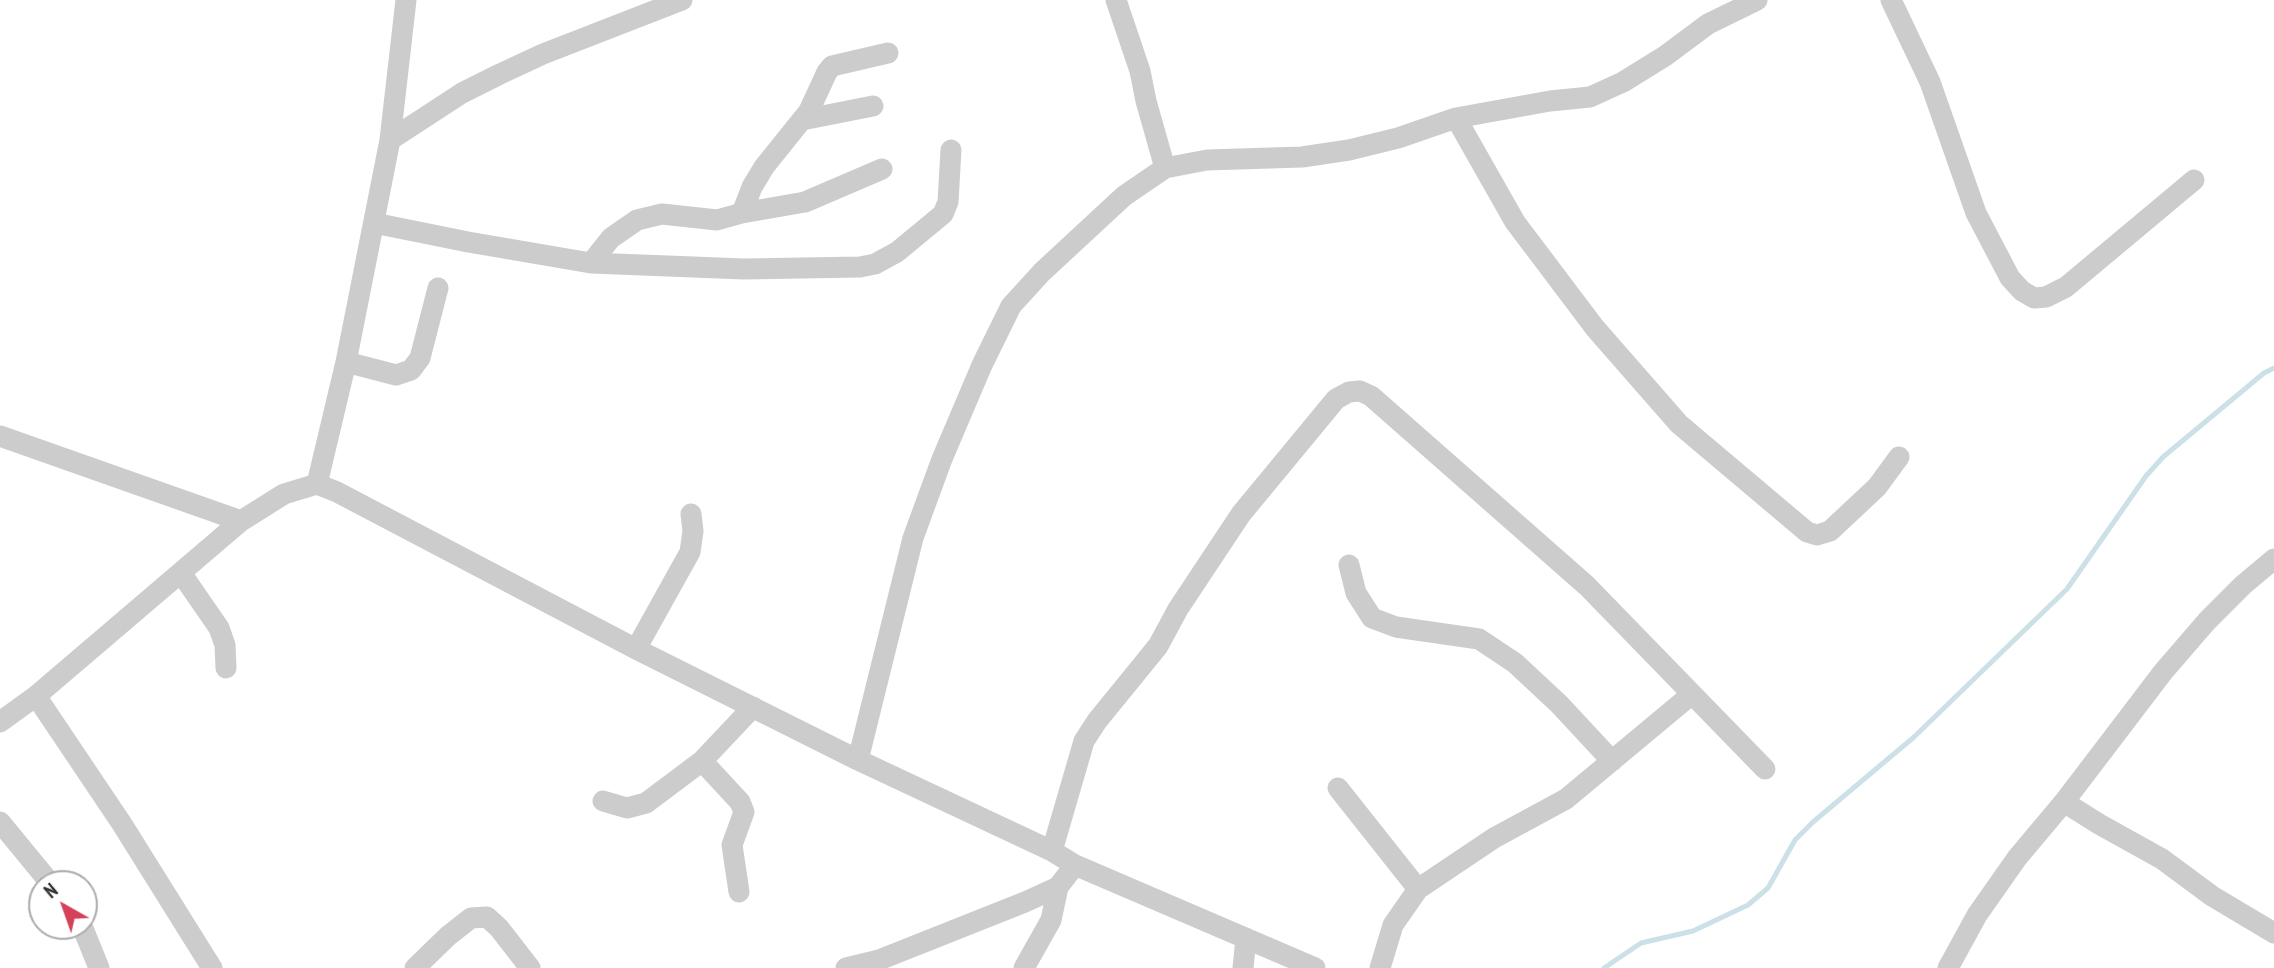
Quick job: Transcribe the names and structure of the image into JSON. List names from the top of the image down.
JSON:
{
  "north": "top left"
}
